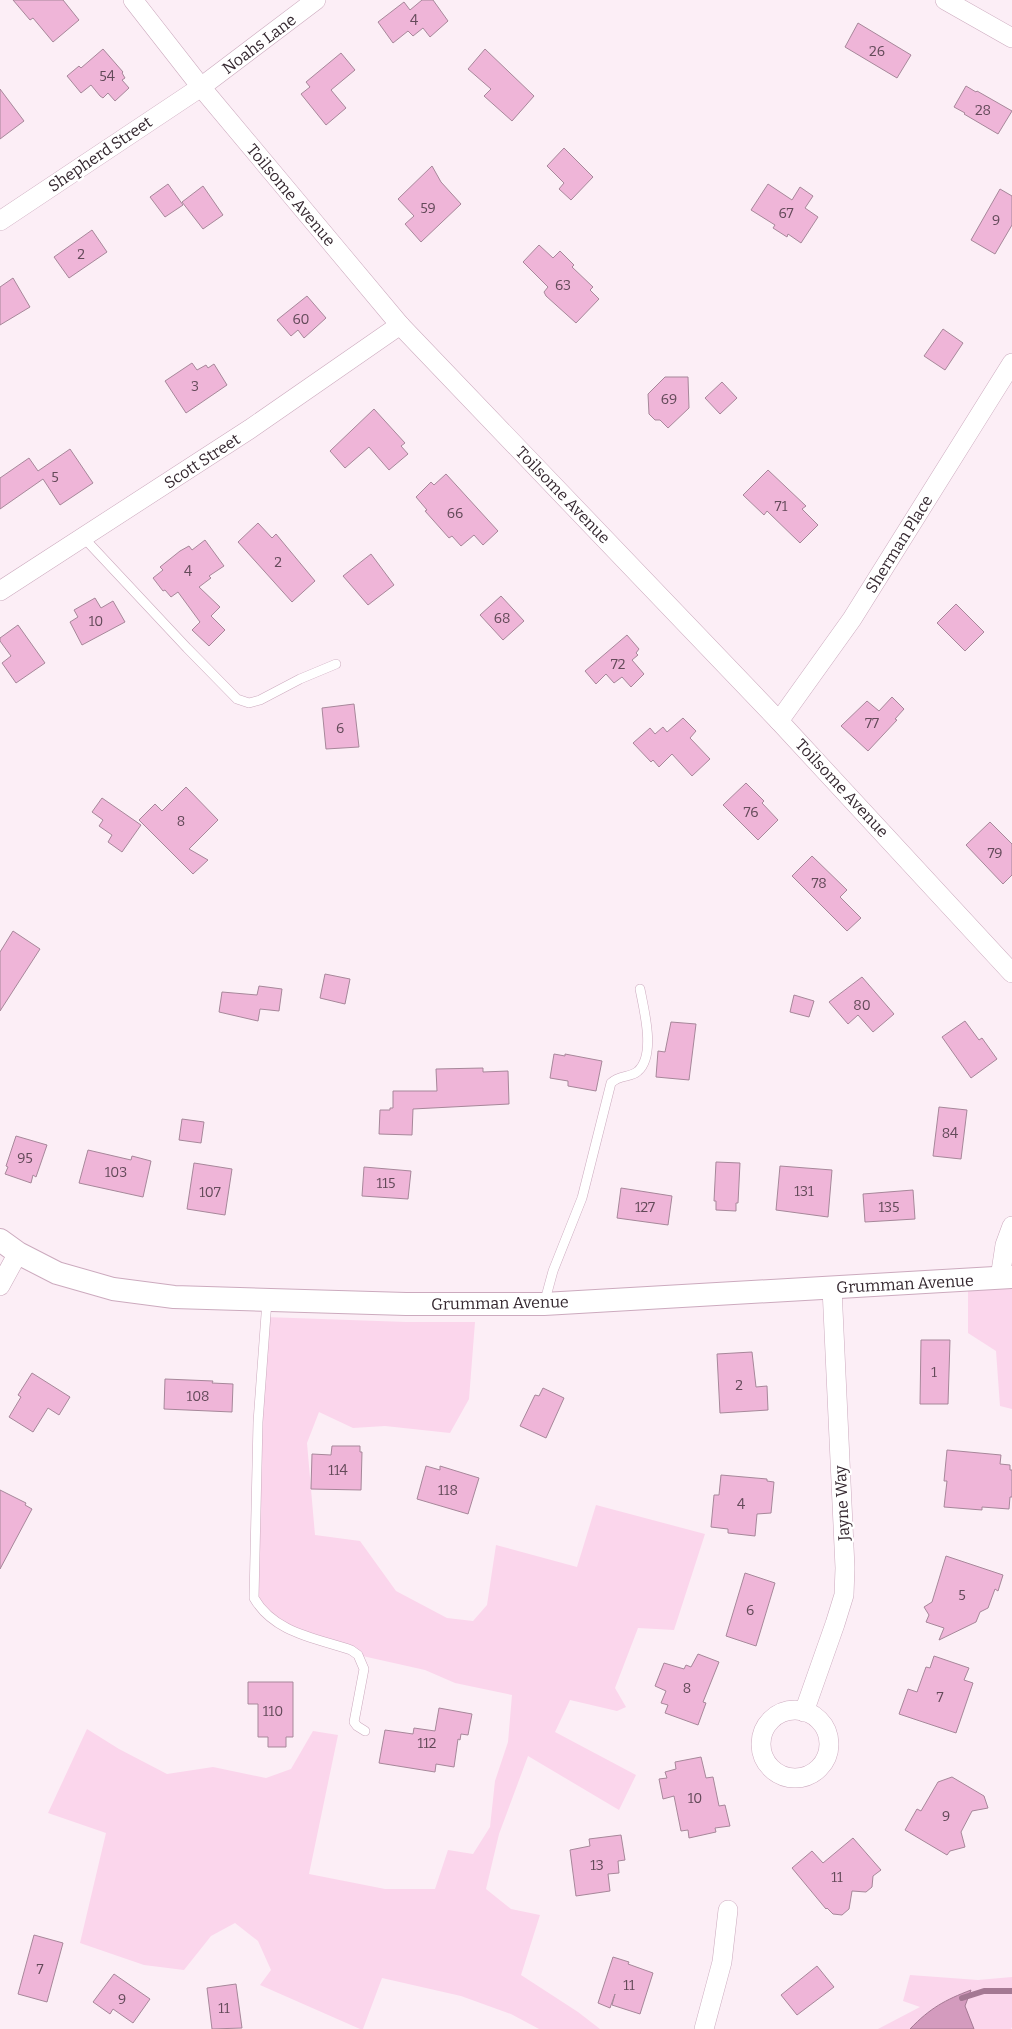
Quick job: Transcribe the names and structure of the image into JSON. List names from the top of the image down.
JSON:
{
  "streets": {
    "street": [
      "Noahs Lane",
      "Shepherd Street",
      "Toilsome Avenue",
      "Scott Street",
      "Sherman Place",
      "Grumman Avenue",
      "Jayne Way"
    ]
  },
  "crossings": [
    ["Noahs Lane", "Shepherd Street"],
    ["Noahs Lane", "Toilsome Avenue"],
    ["Shepherd Street", "Toilsome Avenue"],
    ["Toilsome Avenue", "Scott Street"],
    ["Toilsome Avenue", "Sherman Place"],
    ["Grumman Avenue", "Jayne Way"]
  ],
  "house_numbers": [
    "4",
    "26",
    "54",
    "28",
    "59",
    "67",
    "9",
    "2",
    "63",
    "60",
    "3",
    "69",
    "5",
    "71",
    "66",
    "2",
    "4",
    "68",
    "10",
    "72",
    "77",
    "6",
    "76",
    "8",
    "79",
    "78",
    "80",
    "84",
    "95",
    "103",
    "115",
    "131",
    "107",
    "127",
    "135",
    "1",
    "2",
    "108",
    "114",
    "118",
    "4",
    "5",
    "6",
    "8",
    "7",
    "110",
    "112",
    "10",
    "9",
    "13",
    "11",
    "7",
    "11",
    "9",
    "11"
  ]
}
